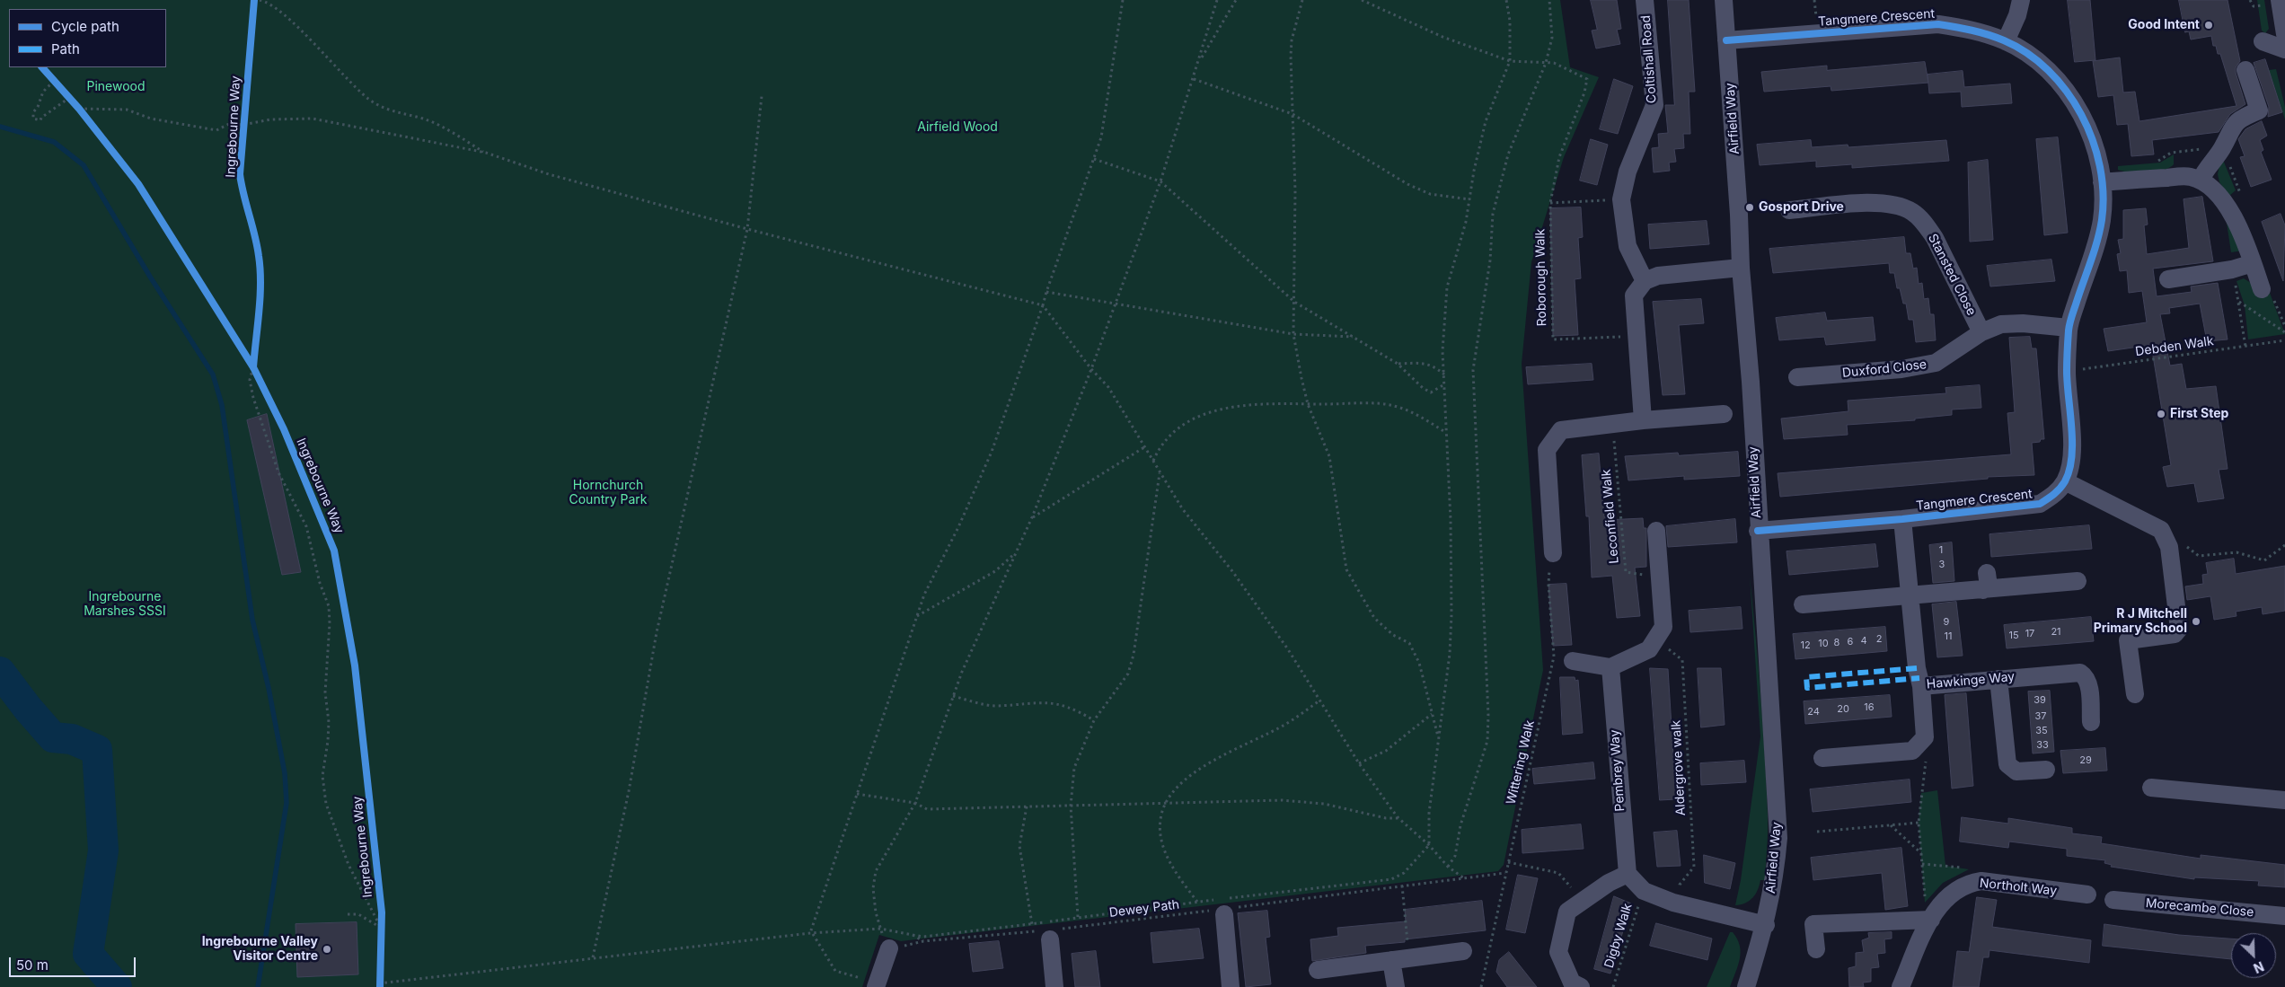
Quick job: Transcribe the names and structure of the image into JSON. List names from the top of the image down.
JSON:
{
  "streets": {
    "street": [
      "Tangmere Crescent",
      "Coltishall Road",
      "Airfield Way",
      "Stansted Close",
      "Duxford Close",
      "Hawkinge Way",
      "Pembrey Way",
      "Northolt Way",
      "Morecambe Close"
    ],
    "path": [
      "Roborough Walk",
      "Debden Walk",
      "Leconfield Walk",
      "Wittering Walk",
      "Aldergrove walk",
      "Dewey Path",
      "Digby Walk"
    ],
    "cycle path": ["Ingrebourne Way"]
  },
  "crossings": [
    ["Tangmere Crescent", "Airfield Way"],
    ["Tangmere Crescent", "Debden Walk"],
    ["Tangmere Crescent", "Duxford Close"],
    ["Tangmere Crescent", "Hawkinge Way"],
    ["Stansted Close", "Duxford Close"],
    ["Wittering Walk", "Dewey Path"]
  ],
  "parks": [
    "Pinewood",
    "Airfield Wood",
    "Hornchurch Country Park",
    "Ingrebourne Marshes SSSI"
  ],
  "places": [
    "Good Intent",
    "Gosport Drive",
    "First Step",
    "R J Mitchell Primary School",
    "Ingrebourne Valley Visitor Centre"
  ],
  "house_numbers": [
    "1",
    "3",
    "9",
    "21",
    "17",
    "15",
    "11",
    "2",
    "4",
    "6",
    "8",
    "10",
    "12",
    "39",
    "16",
    "20",
    "24",
    "37",
    "35",
    "33",
    "29"
  ],
  "legend": ["Cycle path", "Path"],
  "scale_bar": "50 m",
  "north": "bottom right"
}
